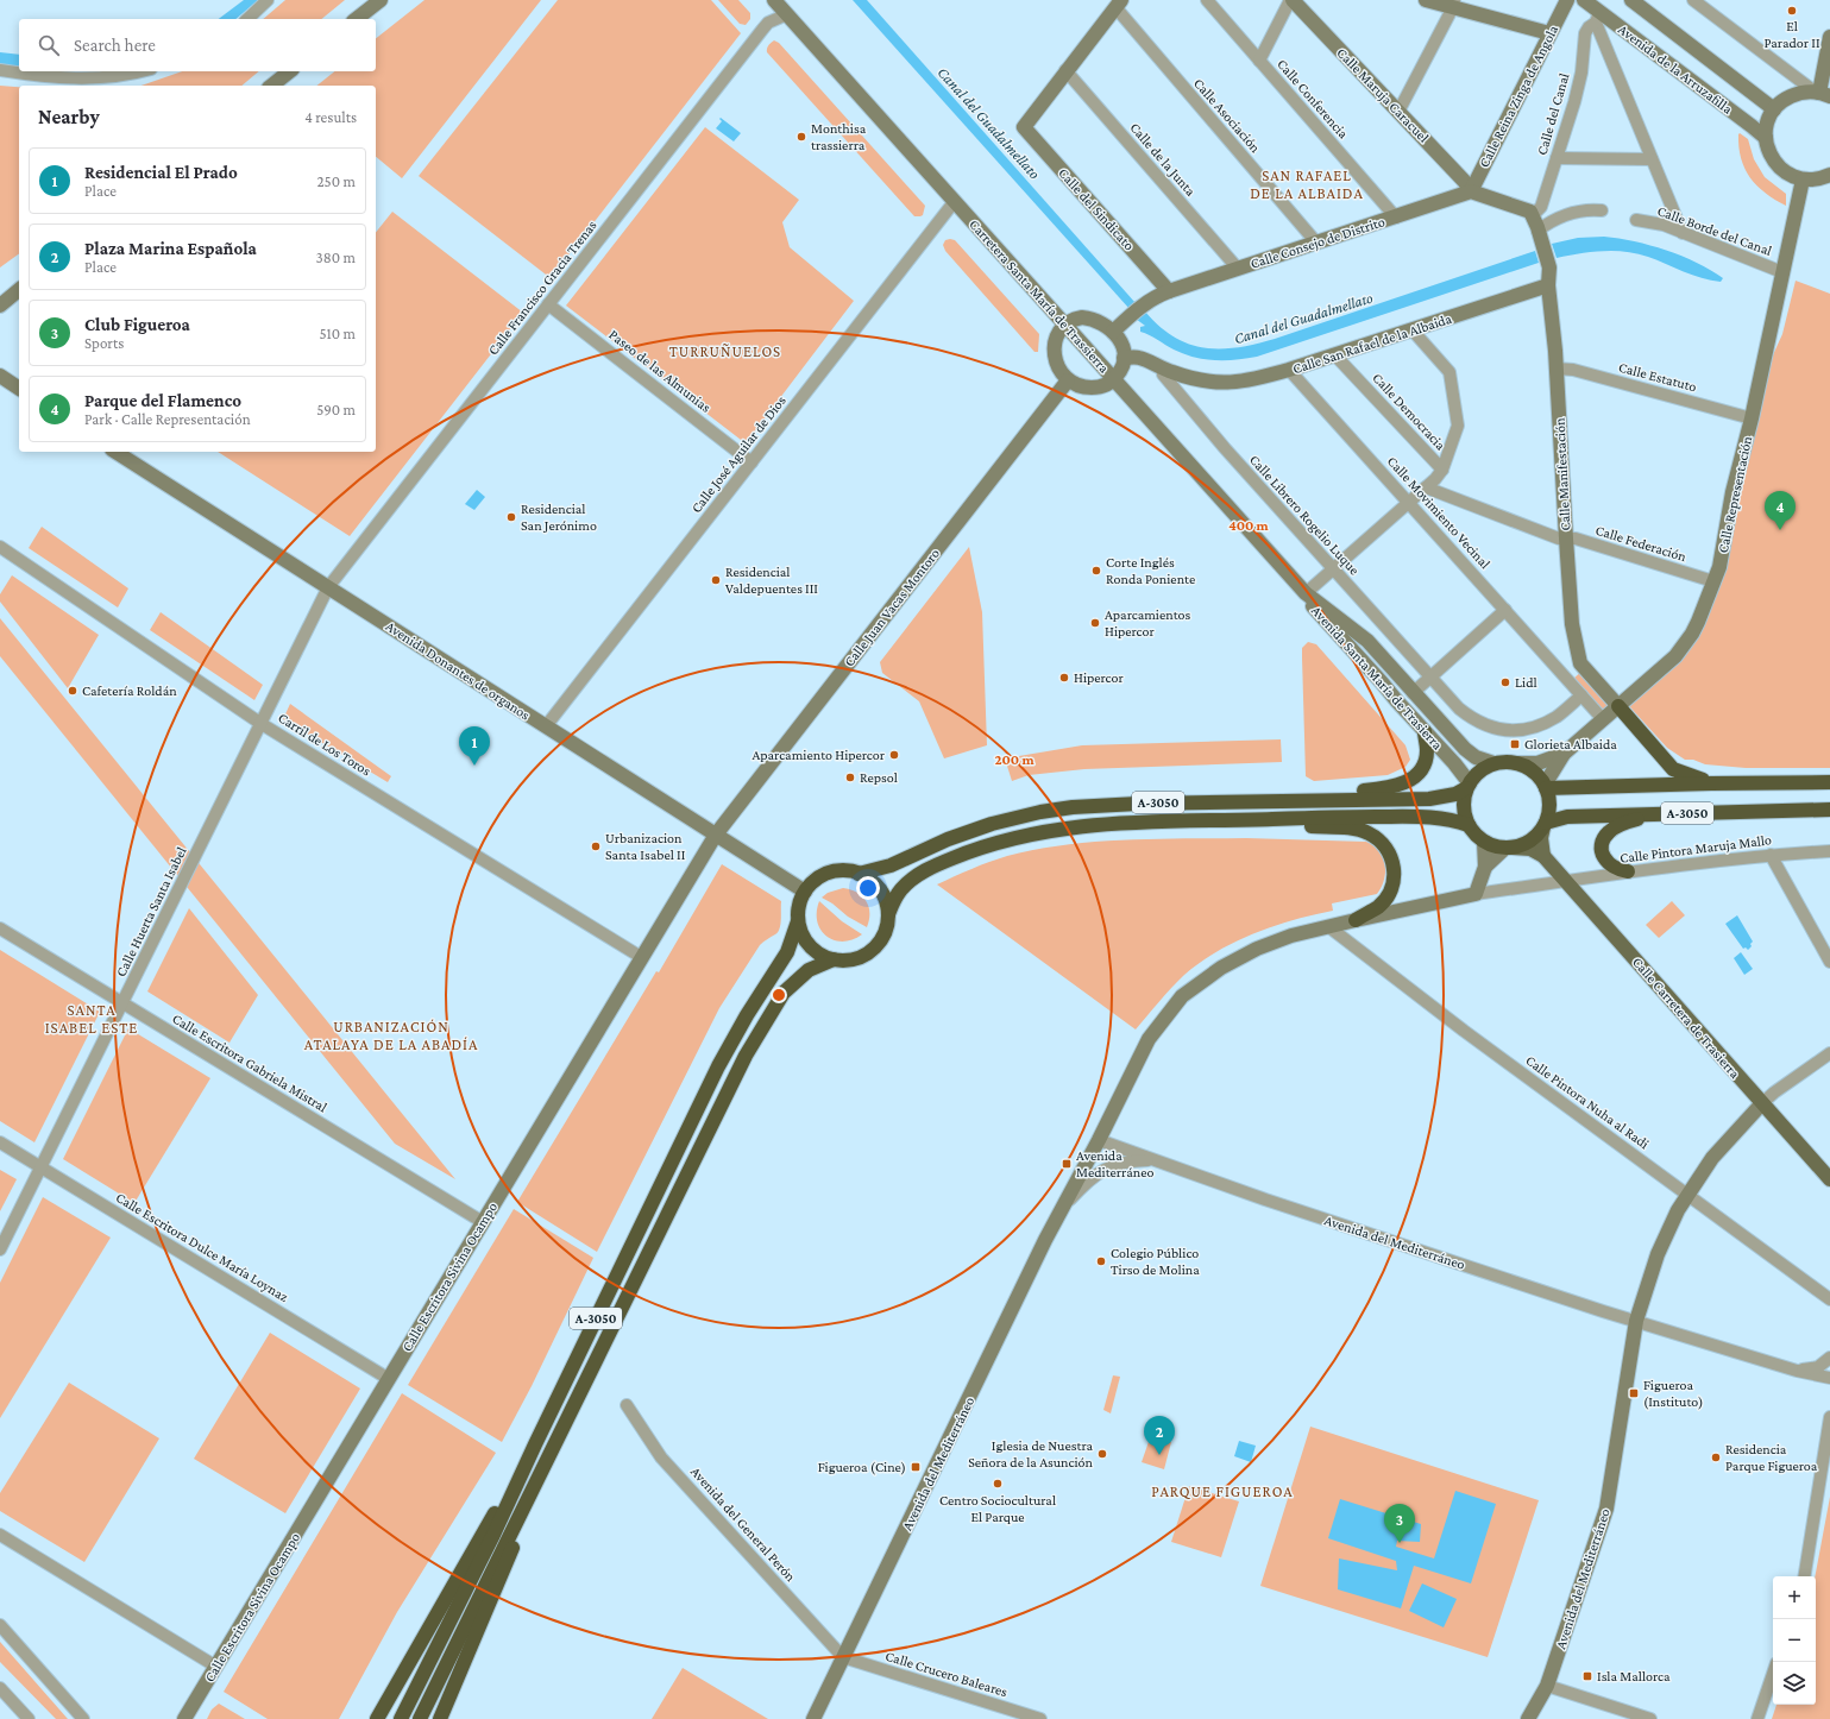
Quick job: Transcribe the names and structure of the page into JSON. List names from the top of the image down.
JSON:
{
  "streets": {
    "highway": ["A-3050"],
    "main road": ["Calle Carretera de Trasierra"],
    "street": [
      "Avenida de la Arruzafilla",
      "Calle Maruja Caracuel",
      "Calle Reina Zinga de Angola",
      "Calle Conferencia",
      "Calle del Canal",
      "Calle Asociación",
      "Calle de la Junta",
      "Calle del Sindicato",
      "Calle Borde del Canal",
      "Calle Consejo de Distrito",
      "Calle Francisco Gracia Trenas",
      "Carretera Santa María de Trassierra",
      "Calle San Rafael de la Albaida",
      "Paseo de las Almunias",
      "Calle Estatuto",
      "Calle Democracia",
      "Calle José Aguilar de Dios",
      "Calle Manifestación",
      "Calle Representación",
      "Calle Movimiento Vecinal",
      "Calle Librero Rogelio Luque",
      "Calle Federación",
      "Calle Juan Vacas Montoro",
      "Avenida Donantes de organos",
      "Avenida Santa María de Trasierra",
      "Carril de Los Toros",
      "Calle Pintora Maruja Mallo",
      "Calle Huerta Santa Isabel",
      "Calle Escritora Gabriela Mistral",
      "Calle Pintora Nuha al Radi",
      "Avenida del Mediterráneo",
      "Calle Escritora Dulce María Loynaz",
      "Calle Escritora Sivina Ocampo",
      "Avenida del General Perón",
      "Calle Crucero Baleares"
    ]
  },
  "crossings": [
    ["Avenida de la Arruzafilla", "Calle del Canal"],
    ["Calle Maruja Caracuel", "Calle Reina Zinga de Angola"],
    ["Calle Maruja Caracuel", "Calle Consejo de Distrito"],
    ["Calle Reina Zinga de Angola", "Calle Consejo de Distrito"],
    ["Calle Conferencia", "Calle Consejo de Distrito"],
    ["Calle Asociación", "Calle Consejo de Distrito"],
    ["Calle de la Junta", "Calle del Sindicato"],
    ["Calle de la Junta", "Calle Consejo de Distrito"],
    ["Calle del Sindicato", "Calle Consejo de Distrito"],
    ["Calle Borde del Canal", "Calle Representación"],
    ["Calle Francisco Gracia Trenas", "Carretera Santa María de Trassierra"],
    ["Calle Francisco Gracia Trenas", "Paseo de las Almunias"],
    ["Calle Francisco Gracia Trenas", "Avenida Donantes de organos"],
    ["Calle Francisco Gracia Trenas", "Calle Huerta Santa Isabel"],
    ["Carretera Santa María de Trassierra", "Calle José Aguilar de Dios"],
    ["Carretera Santa María de Trassierra", "Avenida Santa María de Trasierra"],
    ["Calle San Rafael de la Albaida", "Calle Democracia"],
    ["Calle San Rafael de la Albaida", "Calle Manifestación"],
    ["Calle San Rafael de la Albaida", "Calle Movimiento Vecinal"],
    ["Calle San Rafael de la Albaida", "Calle Librero Rogelio Luque"],
    ["Paseo de las Almunias", "Calle José Aguilar de Dios"],
    ["Calle Estatuto", "Calle Manifestación"],
    ["Calle Estatuto", "Calle Representación"],
    ["Calle José Aguilar de Dios", "Avenida Donantes de organos"],
    ["Calle Manifestación", "Calle Federación"],
    ["Calle Representación", "Calle Movimiento Vecinal"],
    ["Calle Representación", "Calle Federación"],
    ["Calle Representación", "Avenida Santa María de Trasierra"],
    ["Calle Representación", "A-3050"],
    ["Calle Representación", "Calle Carretera de Trasierra"],
    ["Calle Movimiento Vecinal", "Calle Librero Rogelio Luque"],
    ["Calle Juan Vacas Montoro", "Avenida Donantes de organos"],
    ["Calle Juan Vacas Montoro", "Calle Escritora Sivina Ocampo"],
    ["Avenida Donantes de organos", "A-3050"],
    ["Avenida Donantes de organos", "Calle Huerta Santa Isabel"],
    ["Avenida Donantes de organos", "Calle Escritora Sivina Ocampo"],
    ["Avenida Santa María de Trasierra", "A-3050"],
    ["Avenida Santa María de Trasierra", "Calle Carretera de Trasierra"],
    ["Carril de Los Toros", "Calle Huerta Santa Isabel"],
    ["Carril de Los Toros", "Calle Escritora Sivina Ocampo"],
    ["A-3050", "Calle Carretera de Trasierra"],
    ["Calle Pintora Maruja Mallo", "Calle Carretera de Trasierra"],
    ["Calle Huerta Santa Isabel", "Calle Escritora Gabriela Mistral"],
    ["Calle Huerta Santa Isabel", "Calle Escritora Dulce María Loynaz"],
    ["Calle Escritora Gabriela Mistral", "Calle Escritora Sivina Ocampo"],
    ["Avenida del Mediterráneo", "Avenida del General Perón"],
    ["Avenida del Mediterráneo", "Calle Crucero Baleares"],
    ["Calle Escritora Dulce María Loynaz", "Calle Escritora Sivina Ocampo"],
    ["Avenida del General Perón", "Calle Crucero Baleares"]
  ],
  "districts": [
    "SAN RAFAEL DE LA ALBAIDA",
    "TURRUÑUELOS",
    "SANTA ISABEL ESTE",
    "URBANIZACIÓN ATALAYA DE LA ABADÍA",
    "PARQUE FIGUEROA"
  ],
  "water": ["Canal del Guadalmellato"],
  "places": {
    "other": [
      "El Parador II",
      "Monthisa trassierra",
      "Residencial San Jerónimo",
      "Corte Inglés Ronda Poniente",
      "Residencial Valdepuentes III",
      "Aparcamientos Hipercor",
      "Hipercor",
      "Lidl",
      "Cafetería Roldán",
      "Aparcamiento Hipercor",
      "Repsol",
      "Urbanizacion Santa Isabel II",
      "Colegio Público Tirso de Molina",
      "Iglesia de Nuestra Señora de la Asunción",
      "Residencia Parque Figueroa",
      "Centro Sociocultural El Parque"
    ],
    "transit": [
      "Glorieta Albaida",
      "Avenida Mediterráneo",
      "Figueroa (Instituto)",
      "Figueroa (Cine)",
      "Isla Mallorca"
    ]
  },
  "page": {
    "search": "Search here",
    "heading": ["Nearby", "4 results"],
    "list": [
      {
        "mark": "1",
        "name": "Residencial El Prado",
        "note": "Place",
        "value": "250 m"
      },
      {
        "mark": "2",
        "name": "Plaza Marina Española",
        "note": "Place",
        "value": "380 m"
      },
      {
        "mark": "3",
        "name": "Club Figueroa",
        "note": "Sports",
        "value": "510 m"
      },
      {
        "mark": "4",
        "name": "Parque del Flamenco",
        "note": "Park · Calle Representación",
        "value": "590 m"
      }
    ],
    "pins": [
      "4",
      "1",
      "2",
      "3"
    ],
    "map_buttons": ["+", "−"]
  },
  "rings": ["400 m", "200 m"]
}
